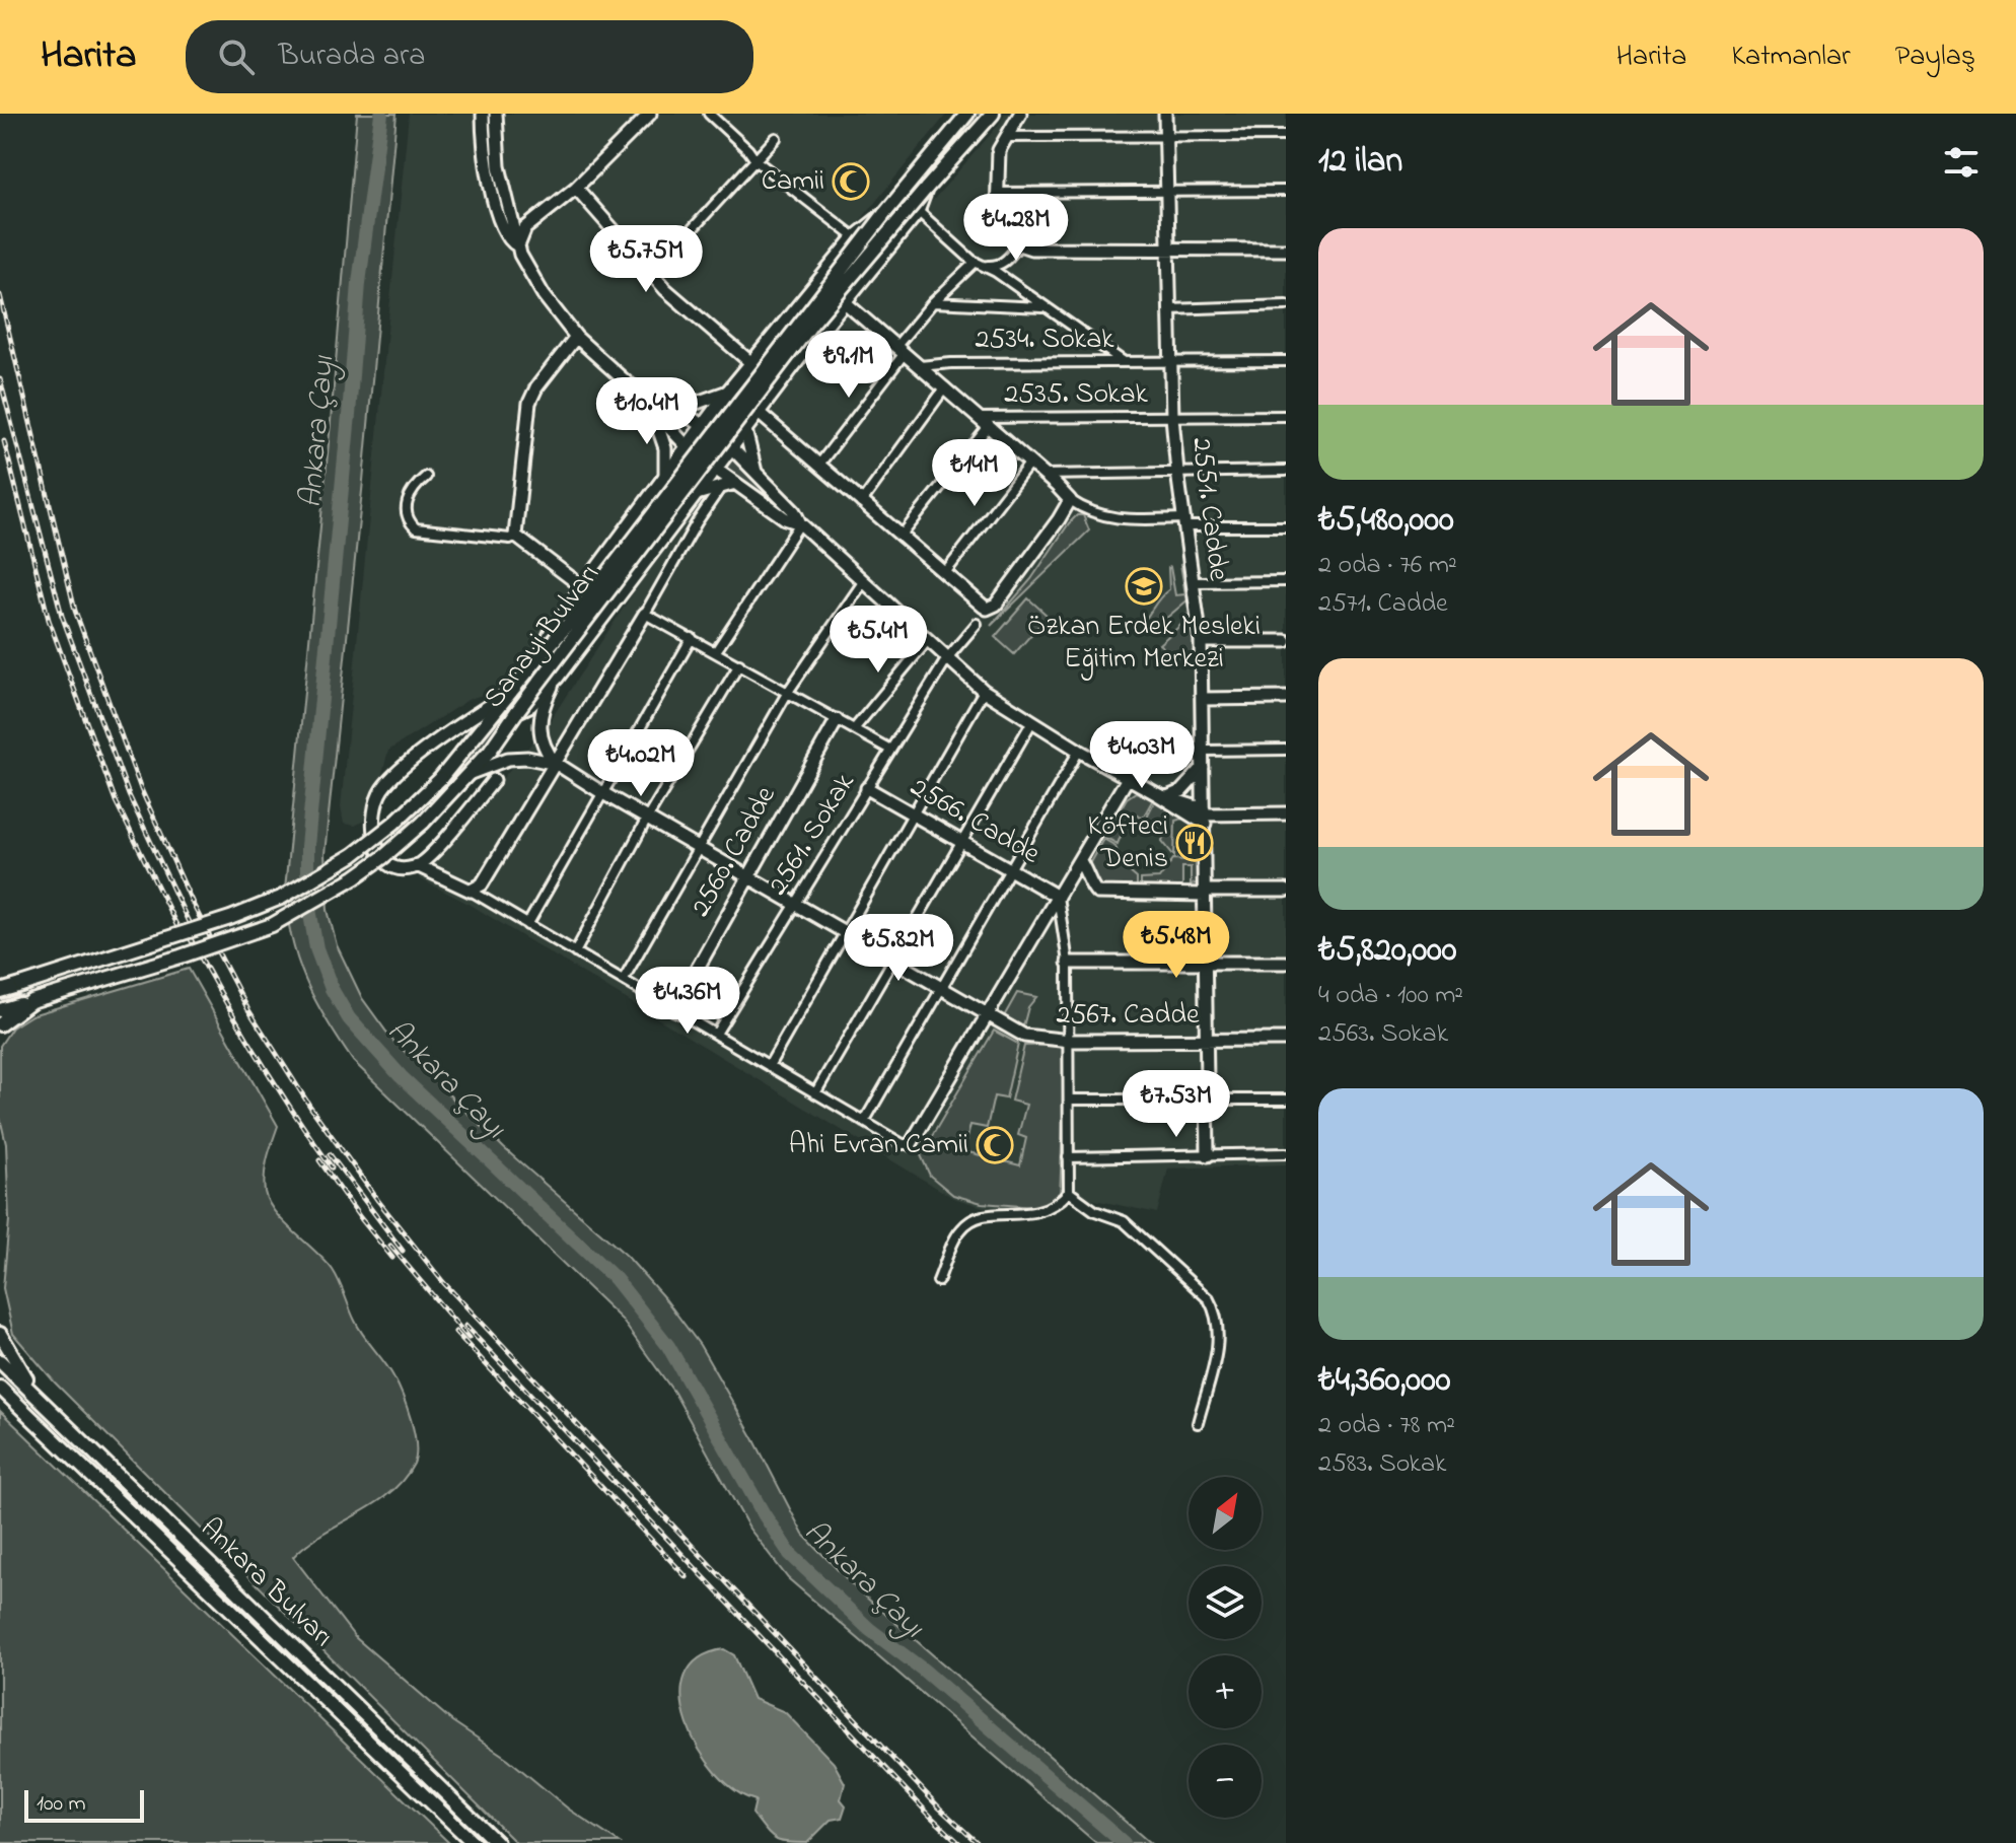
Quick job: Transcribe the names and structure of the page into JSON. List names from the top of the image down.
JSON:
{
  "streets": {
    "main road": ["Sanayi Bulvarı", "Ankara Bulvarı"],
    "street": [
      "2534. Sokak",
      "2535. Sokak",
      "2551. Cadde",
      "2566. Cadde",
      "2561. Sokak",
      "2560. Cadde",
      "2567. Cadde"
    ]
  },
  "crossings": [
    ["2534. Sokak", "2551. Cadde"],
    ["2535. Sokak", "2551. Cadde"],
    ["2551. Cadde", "2567. Cadde"],
    ["2566. Cadde", "2561. Sokak"],
    ["2561. Sokak", "2567. Cadde"],
    ["2560. Cadde", "2567. Cadde"]
  ],
  "water": ["Ankara Çayı"],
  "places": {
    "mosque": ["Camii", "Ahi Evran Camii"],
    "school or university": ["Özkan Erdek Mesleki Eğitim Merkezi"],
    "restaurant": ["Köfteci Denis"]
  },
  "scale_bar": "100 m",
  "north": "top right",
  "page": {
    "header": "Harita",
    "search": "Burada ara",
    "nav": ["Harita", "Katmanlar", "Paylaş"],
    "heading": "12 ilan",
    "price": [
      "₺4.28M",
      "₺5.75M",
      "₺9.1M",
      "₺10.4M",
      "₺14M",
      "₺5.4M",
      "₺4.03M",
      "₺4.02M",
      "₺5.48M",
      "₺5.82M",
      "₺4.36M",
      "₺7.53M"
    ],
    "list": [
      {
        "name": "₺5,480,000",
        "note": "2 oda · 76 m² · 2571. Cadde"
      },
      {
        "name": "₺5,820,000",
        "note": "4 oda · 100 m² · 2563. Sokak"
      },
      {
        "name": "₺4,360,000",
        "note": "2 oda · 78 m² · 2583. Sokak"
      }
    ],
    "map_buttons": ["+", "−"],
    "scale": "100 m"
  }
}
